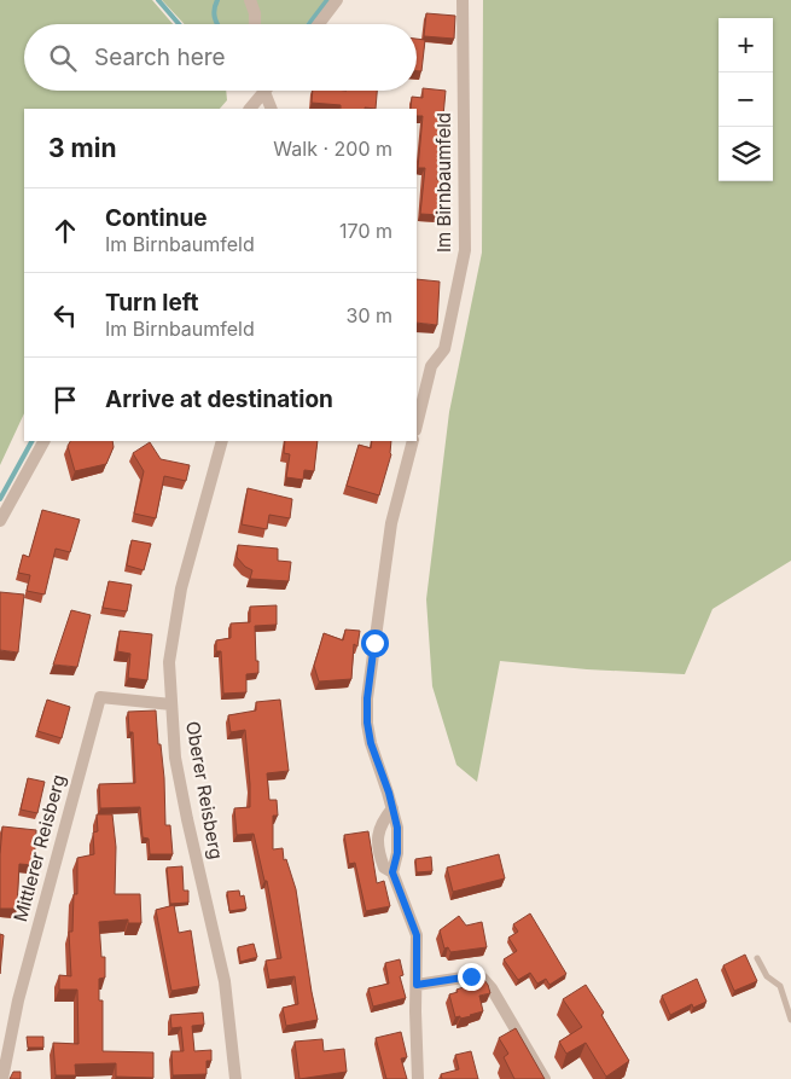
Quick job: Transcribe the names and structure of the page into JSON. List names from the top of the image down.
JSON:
{
  "streets": {
    "street": ["Im Birnbaumfeld", "Oberer Reisberg", "Mittlerer Reisberg"]
  },
  "crossings": [
    ["Oberer Reisberg", "Mittlerer Reisberg"]
  ],
  "page": {
    "map_buttons": ["+", "−"],
    "search": "Search here",
    "heading": ["3 min", "Walk · 200 m"],
    "list": [
      ["Continue", "Im Birnbaumfeld", "170 m"],
      ["Turn left", "Im Birnbaumfeld", "30 m"],
      "Arrive at destination"
    ]
  }
}
